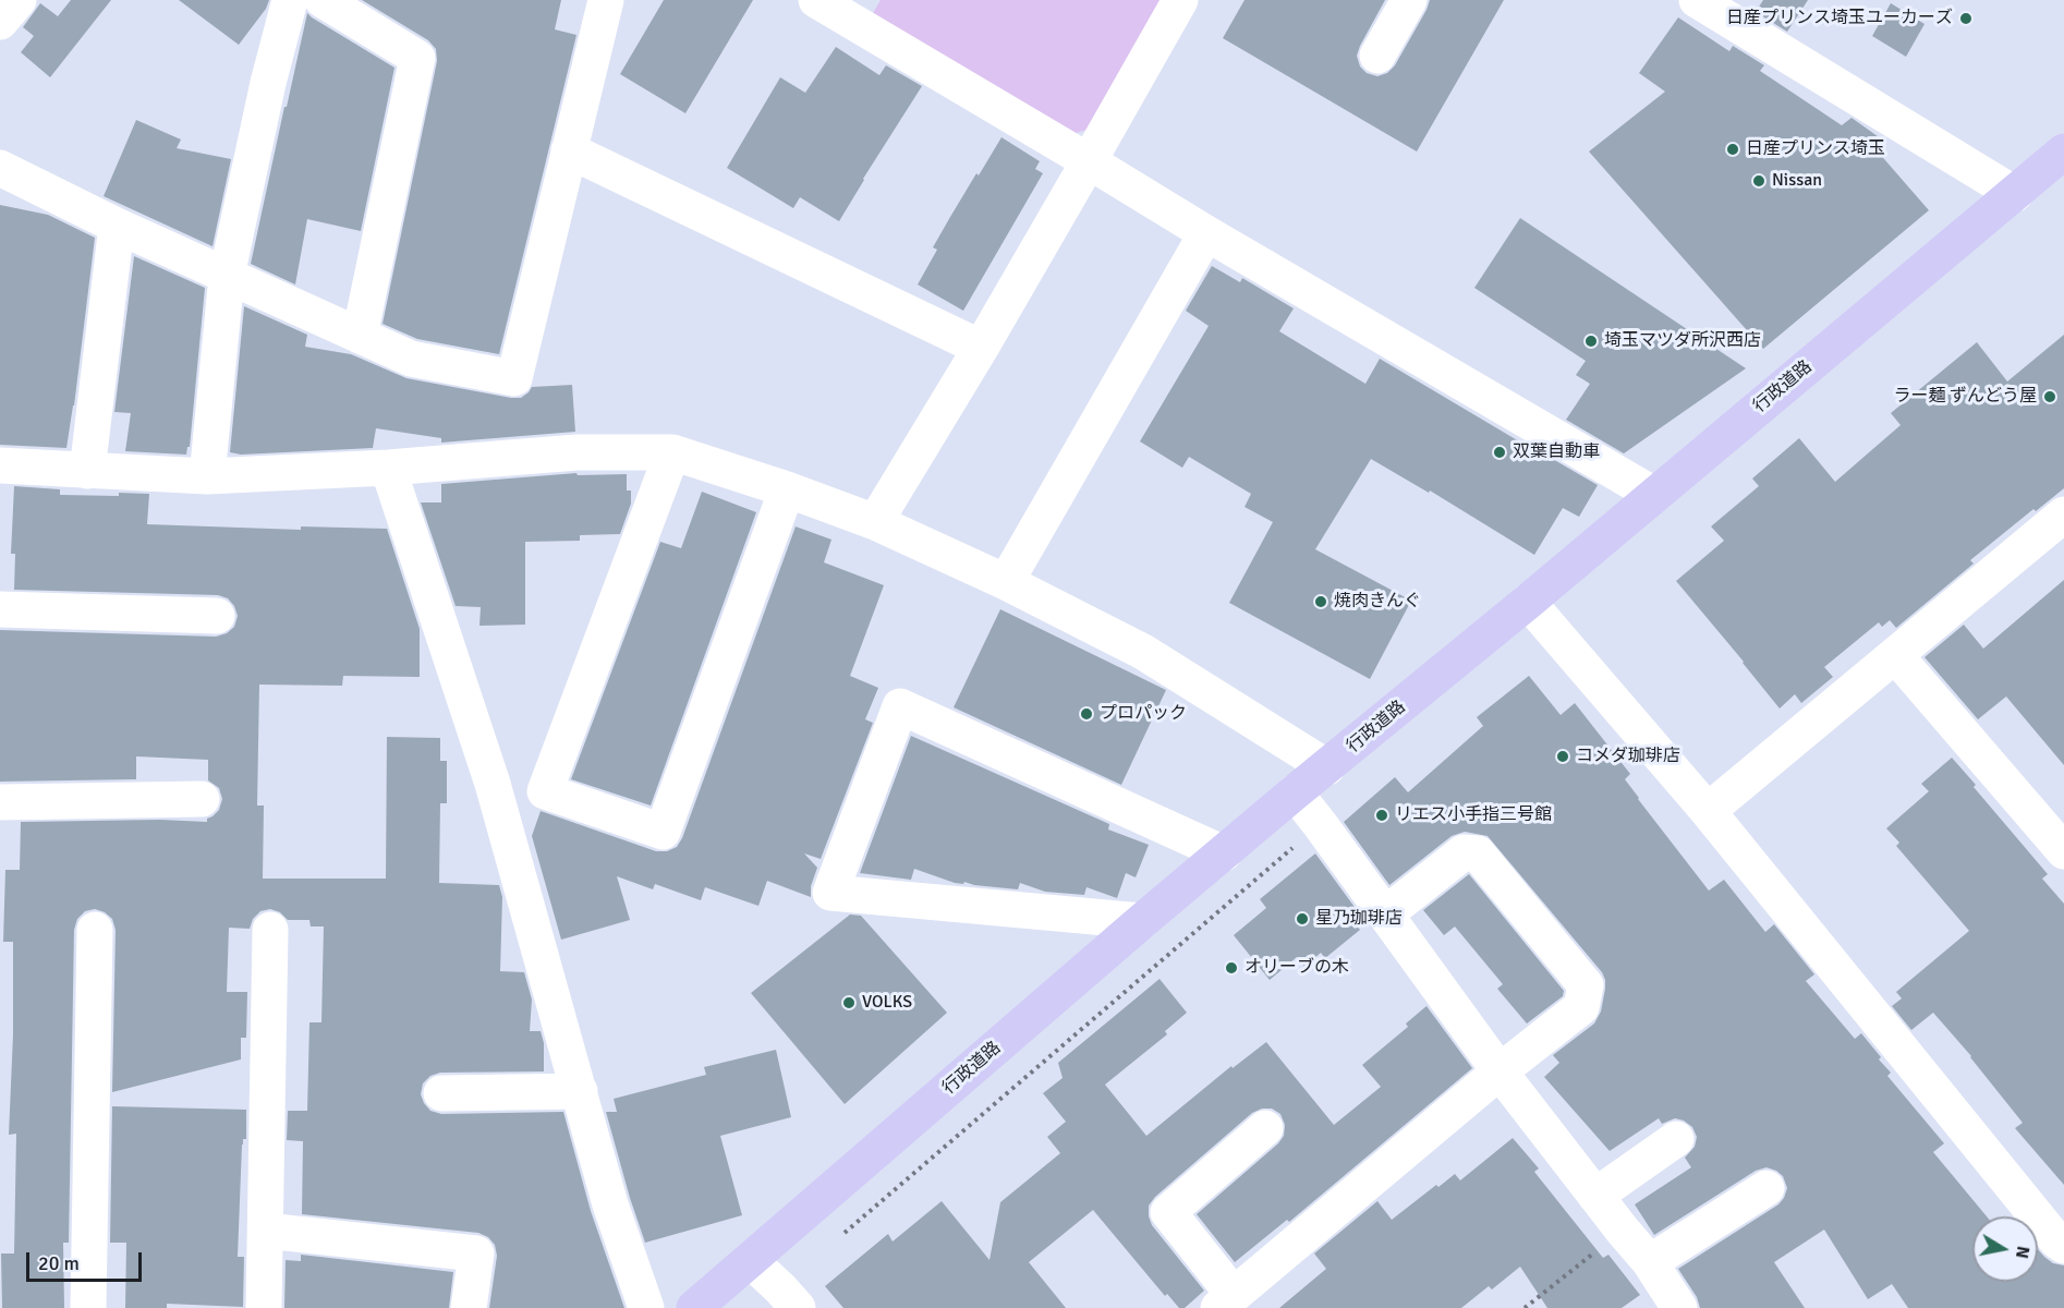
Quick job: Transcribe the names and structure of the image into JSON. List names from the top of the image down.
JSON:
{
  "streets": {
    "highway": ["行政道路"]
  },
  "places": [
    "日産プリンス埼玉ユーカーズ",
    "日産プリンス埼玉",
    "Nissan",
    "埼玉マツダ所沢西店",
    "ラー麺 ずんどう屋",
    "双葉自動車",
    "焼肉きんぐ",
    "プロパック",
    "コメダ珈琲店",
    "リエス小手指三号館",
    "星乃珈琲店",
    "オリーブの木",
    "VOLKS"
  ],
  "scale_bar": "20 m",
  "north": "right"
}
